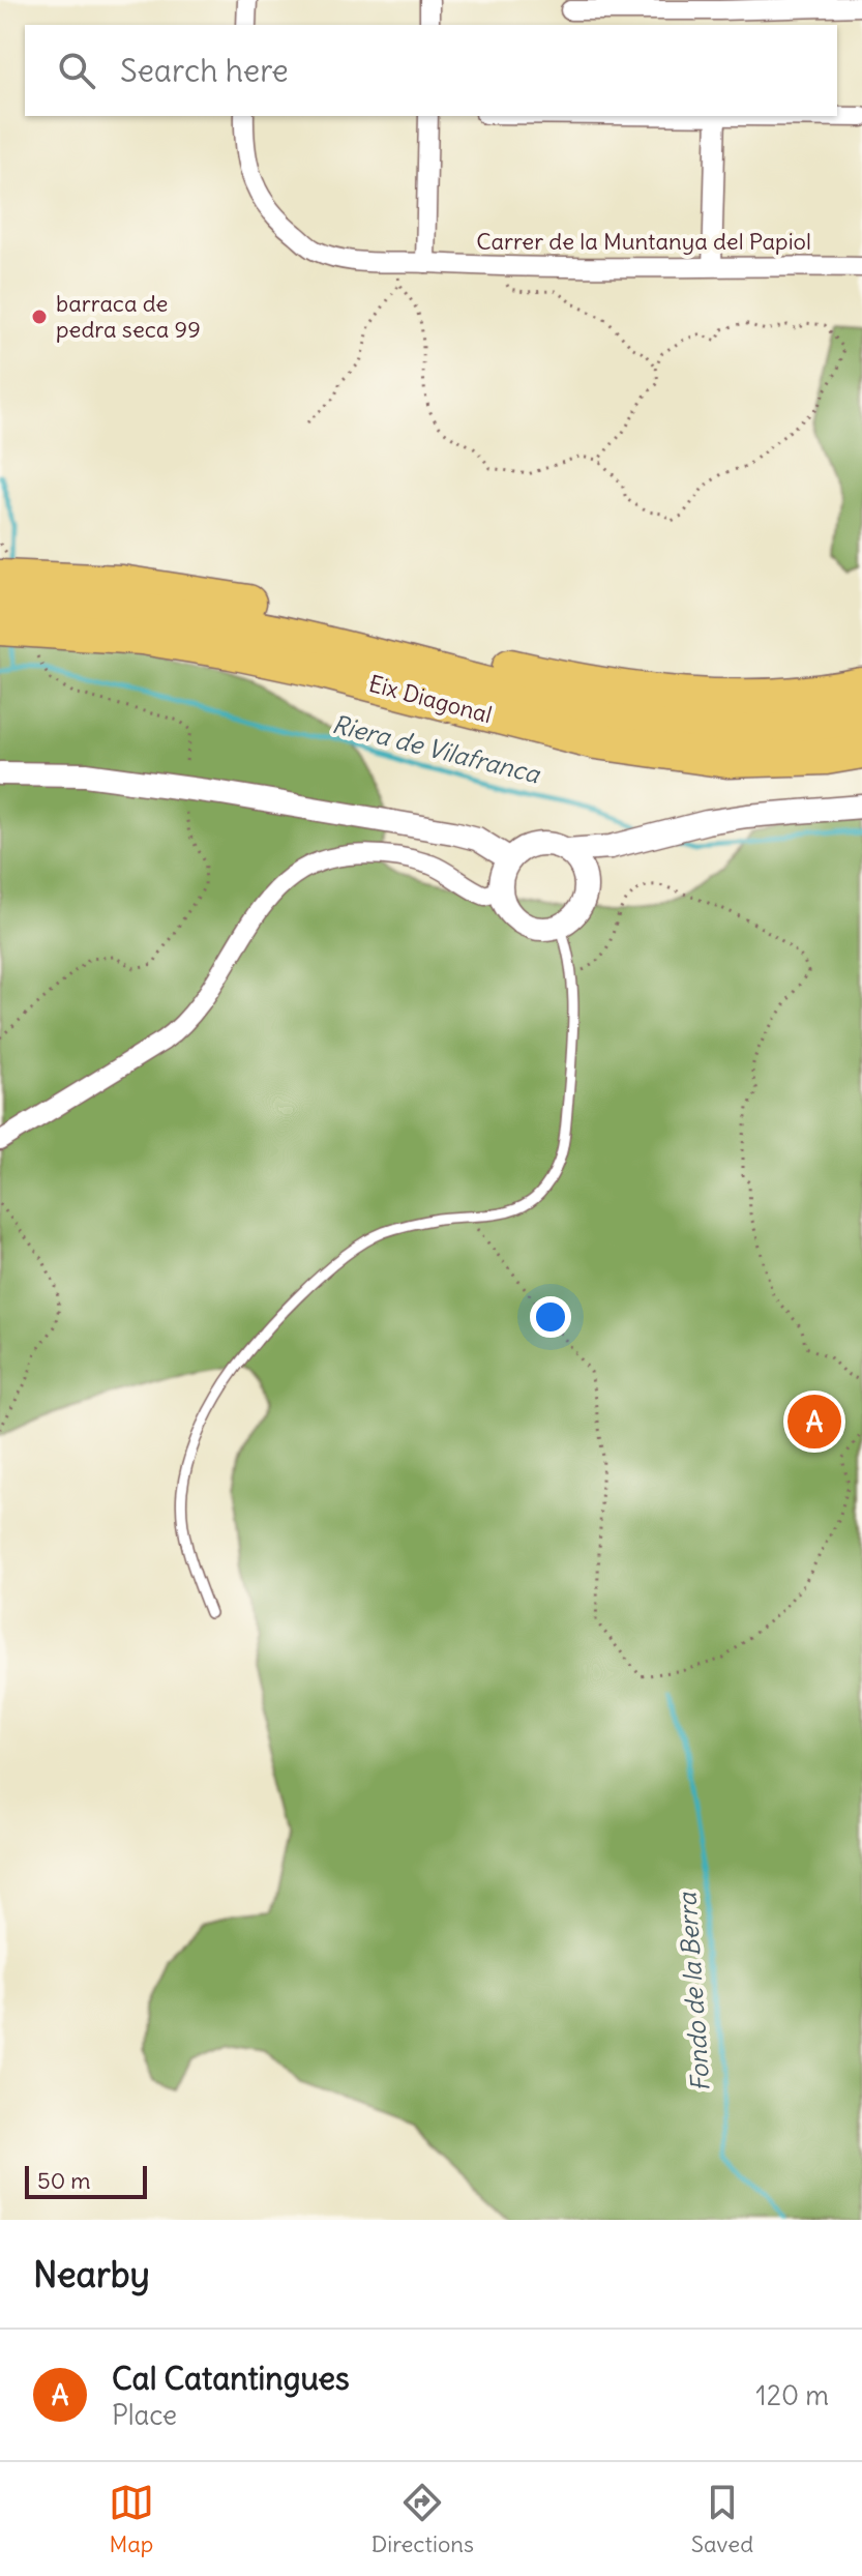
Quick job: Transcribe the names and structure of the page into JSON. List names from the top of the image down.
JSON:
{
  "streets": {
    "highway": ["Eix Diagonal"],
    "street": ["Carrer de la Muntanya del Papiol"]
  },
  "water": ["Riera de Vilafranca", "Fondo de la Berra"],
  "places": ["barraca de pedra seca 99"],
  "scale_bar": "50 m",
  "page": {
    "search": "Search here",
    "pins": "A",
    "scale": "50 m",
    "heading": "Nearby",
    "list": [
      {
        "mark": "A",
        "name": "Cal Catantingues",
        "note": "Place",
        "value": "120 m"
      }
    ],
    "nav": ["Map", "Directions", "Saved"]
  }
}
